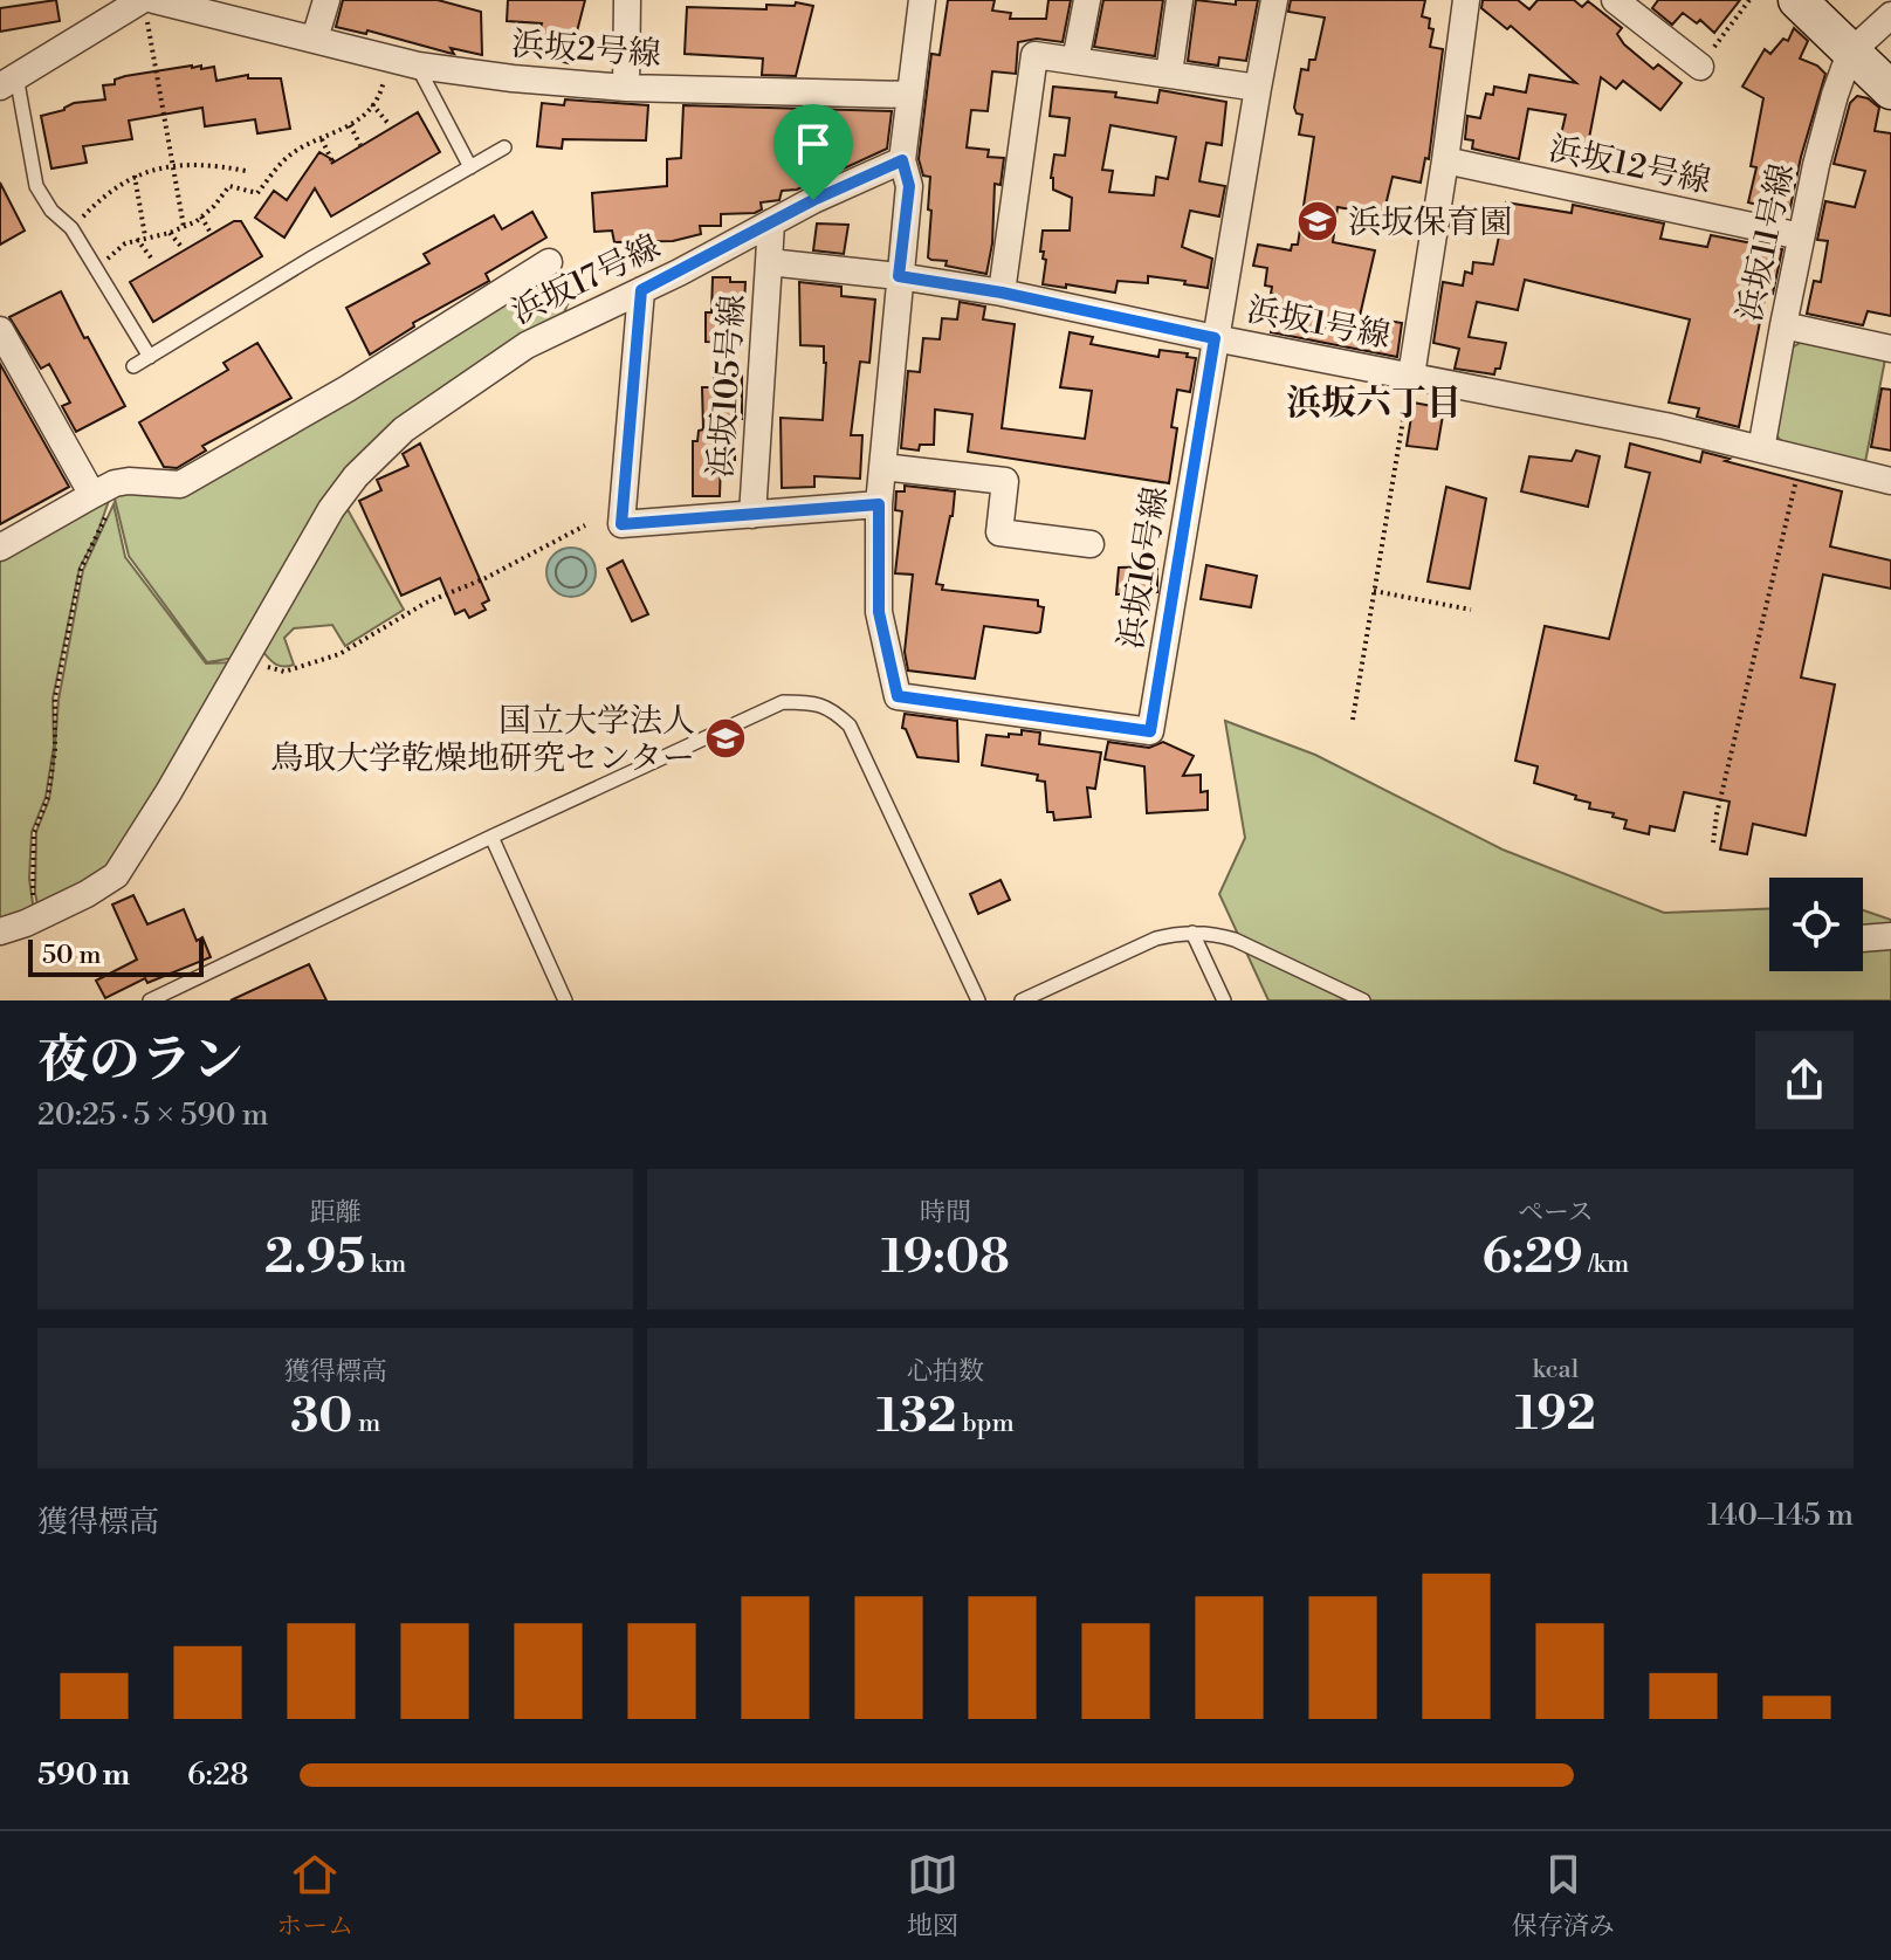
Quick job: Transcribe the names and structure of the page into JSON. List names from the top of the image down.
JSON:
{
  "streets": {
    "street": [
      "浜坂2号線",
      "浜坂12号線",
      "浜坂11号線",
      "浜坂17号線",
      "浜坂1号線",
      "浜坂105号線",
      "浜坂16号線"
    ]
  },
  "crossings": [
    ["浜坂12号線", "浜坂11号線"],
    ["浜坂11号線", "浜坂1号線"],
    ["浜坂17号線", "浜坂16号線"],
    ["浜坂1号線", "浜坂105号線"],
    ["浜坂1号線", "浜坂16号線"]
  ],
  "districts": ["浜坂六丁目"],
  "places": {
    "school or university": ["浜坂保育園", "国立大学法人 鳥取大学乾燥地研究センター"]
  },
  "scale_bar": "50 m",
  "page": {
    "scale": "50 m",
    "heading": ["夜のラン", "20:25 · 5 × 590 m"],
    "stats": [
      ["距離", "2.95 km"],
      ["時間", "19:08"],
      ["ペース", "6:29 /km"],
      ["獲得標高", "30 m"],
      ["心拍数", "132 bpm"],
      ["kcal", "192"]
    ],
    "chart": ["獲得標高", "140–145 m"],
    "list": [
      {
        "name": "590 m",
        "note": "6:28"
      }
    ],
    "tabs": ["ホーム", "地図", "保存済み"]
  }
}
